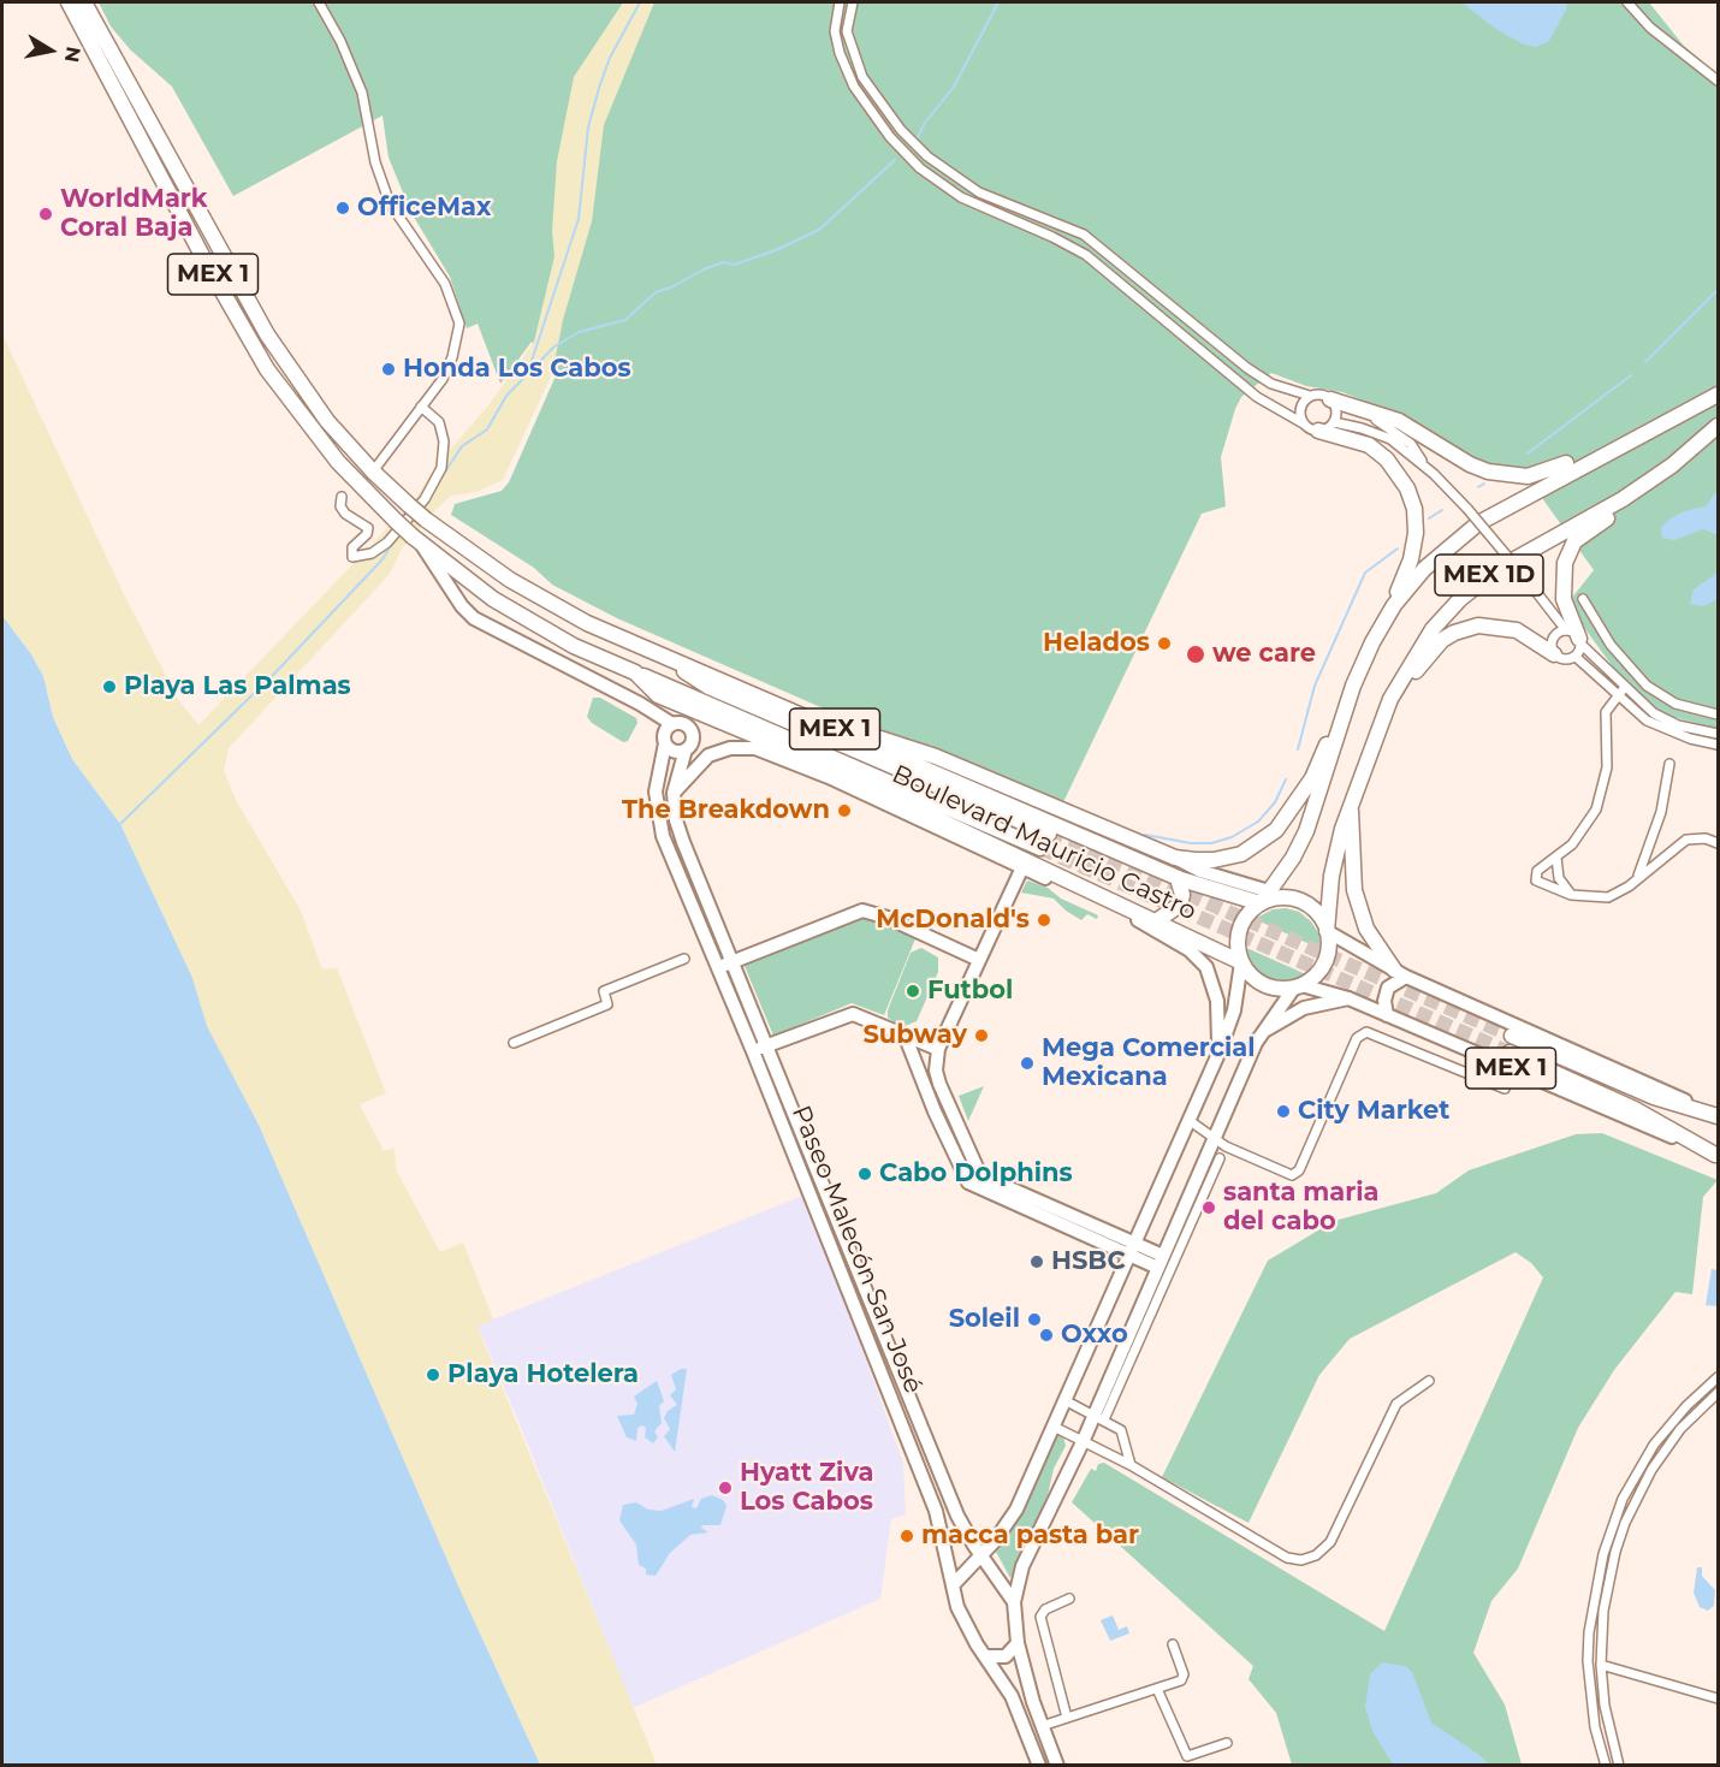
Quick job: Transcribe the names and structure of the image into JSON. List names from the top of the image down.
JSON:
{
  "streets": {
    "highway": ["MEX 1", "MEX 1D", "Boulevard Mauricio Castro"],
    "street": ["Paseo Malecón San José"]
  },
  "crossings": [
    ["MEX 1", "MEX 1D"],
    ["MEX 1", "Boulevard Mauricio Castro"],
    ["MEX 1D", "Boulevard Mauricio Castro"]
  ],
  "places": [
    "OfficeMax",
    "WorldMark Coral Baja",
    "Honda Los Cabos",
    "Helados",
    "we care",
    "Playa Las Palmas",
    "The Breakdown",
    "McDonald's",
    "Futbol",
    "Subway",
    "Mega Comercial Mexicana",
    "City Market",
    "Cabo Dolphins",
    "santa maria del cabo",
    "HSBC",
    "Soleil",
    "Oxxo",
    "Playa Hotelera",
    "Hyatt Ziva Los Cabos",
    "macca pasta bar"
  ],
  "north": "right"
}
